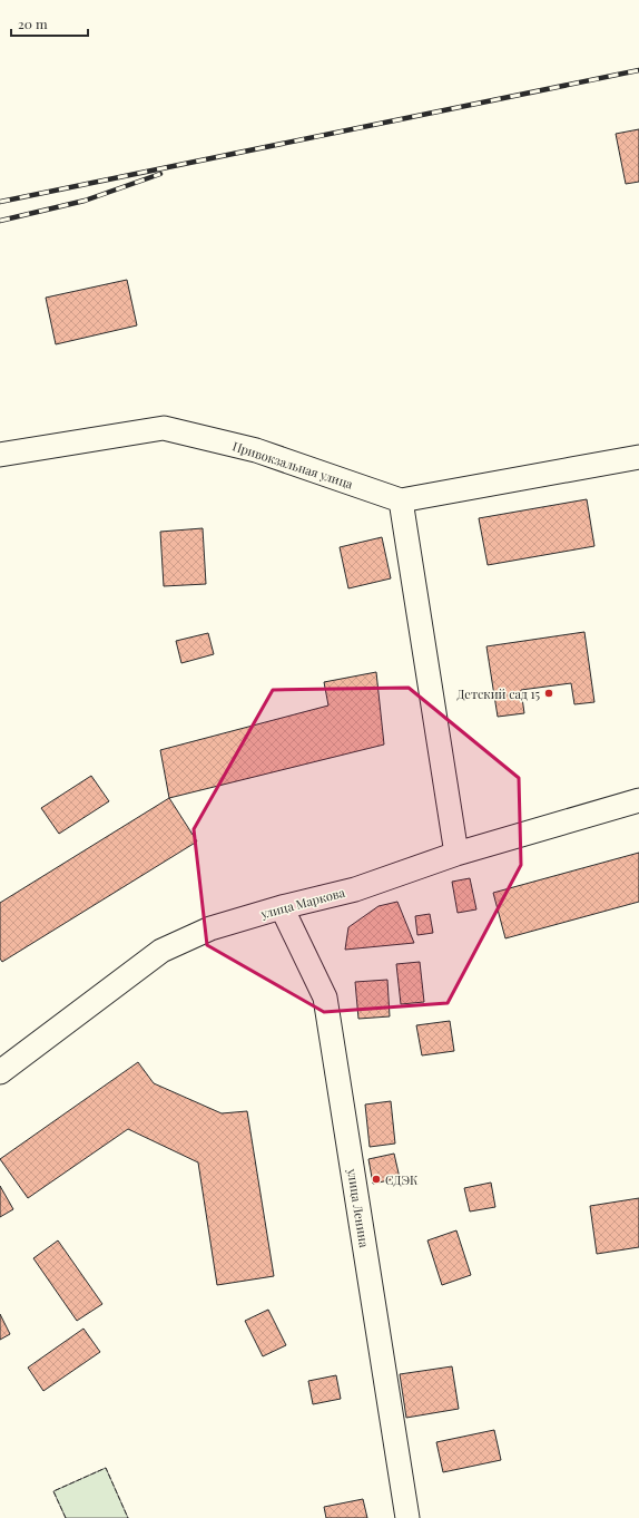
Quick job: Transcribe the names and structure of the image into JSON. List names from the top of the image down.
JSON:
{
  "streets": {
    "street": ["Привокзальная улица", "улица Маркова", "улица Ленина"]
  },
  "crossings": [
    ["улица Маркова", "улица Ленина"]
  ],
  "places": ["Детский сад 15", "СДЭК"],
  "scale_bar": "20 m"
}
